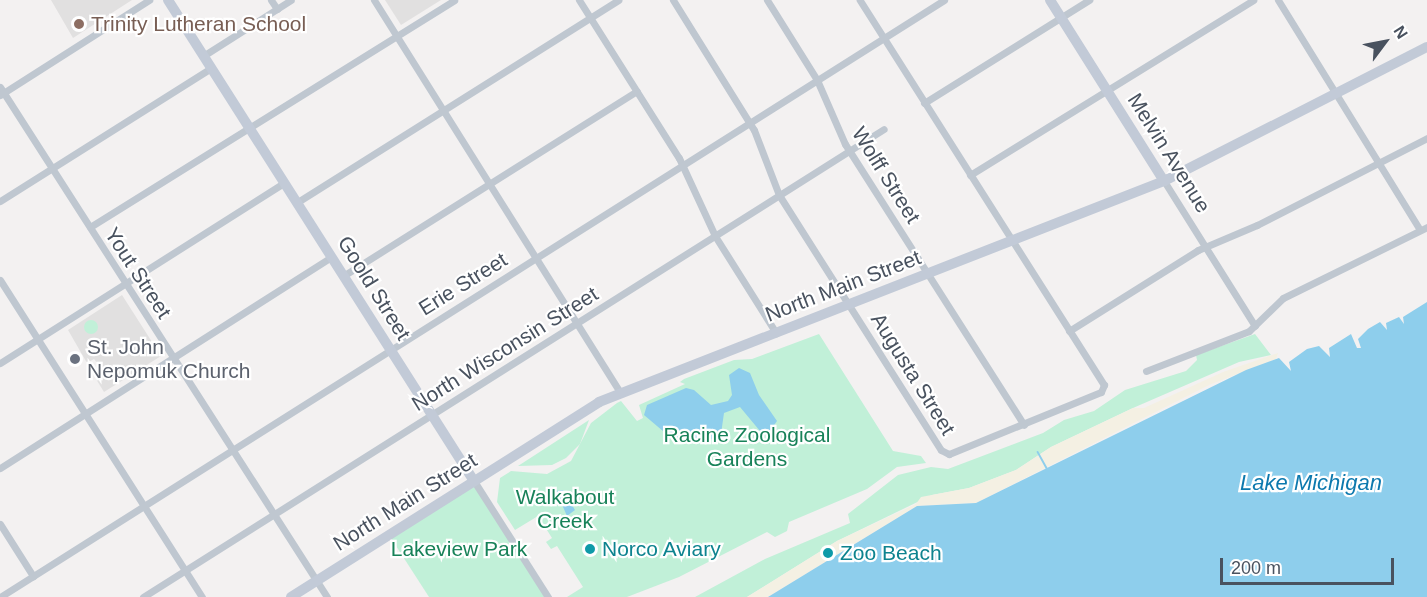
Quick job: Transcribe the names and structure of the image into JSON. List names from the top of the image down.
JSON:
{
  "streets": {
    "main road": ["Melvin Avenue", "North Main Street", "Goold Street"],
    "street": [
      "Wolff Street",
      "Yout Street",
      "Erie Street",
      "North Wisconsin Street",
      "Augusta Street"
    ]
  },
  "crossings": [
    ["Melvin Avenue", "North Main Street"],
    ["Wolff Street", "Erie Street"],
    ["Wolff Street", "North Main Street"],
    ["Wolff Street", "North Wisconsin Street"],
    ["Wolff Street", "Augusta Street"],
    ["Yout Street", "Erie Street"],
    ["Yout Street", "North Main Street"],
    ["Yout Street", "North Wisconsin Street"],
    ["Erie Street", "Goold Street"],
    ["Erie Street", "Augusta Street"],
    ["North Main Street", "Goold Street"],
    ["North Main Street", "Augusta Street"],
    ["Goold Street", "North Wisconsin Street"],
    ["North Wisconsin Street", "Augusta Street"]
  ],
  "water": ["Lake Michigan"],
  "parks": ["Racine Zoological Gardens", "Walkabout Creek", "Lakeview Park"],
  "places": [
    "Trinity Lutheran School",
    "St. John Nepomuk Church",
    "Norco Aviary",
    "Zoo Beach"
  ],
  "scale_bar": "200 m",
  "north": "top right"
}
